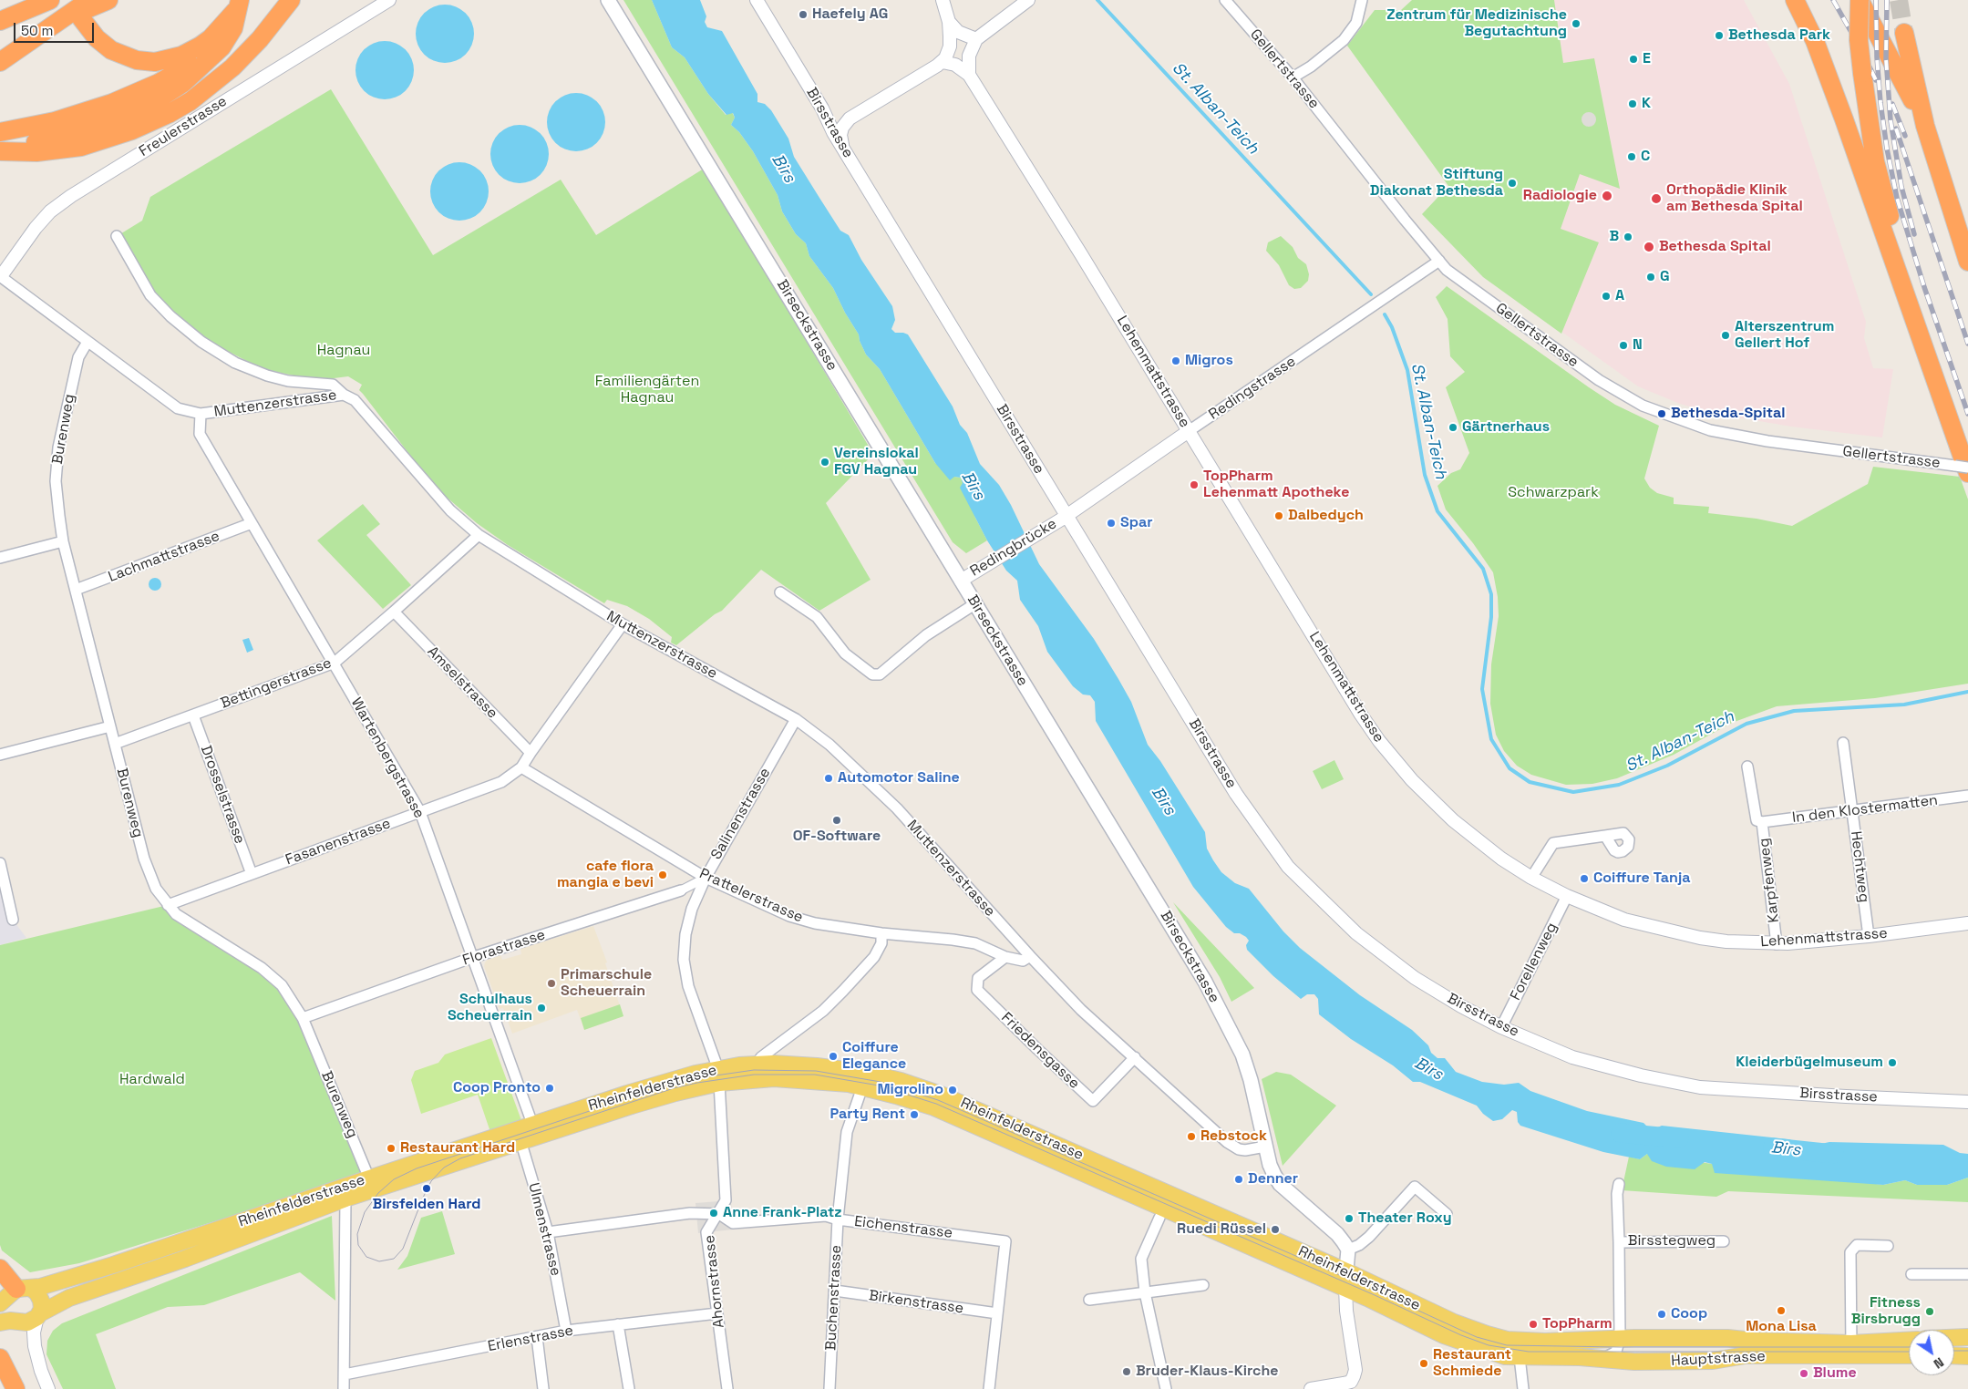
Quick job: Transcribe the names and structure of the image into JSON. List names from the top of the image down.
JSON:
{
  "streets": {
    "main road": ["Birseckstrasse", "Rheinfelderstrasse", "Hauptstrasse"],
    "street": [
      "Gellertstrasse",
      "Birsstrasse",
      "Freulerstrasse",
      "Lehenmattstrasse",
      "Redingstrasse",
      "Muttenzerstrasse",
      "Burenweg",
      "Redingbrücke",
      "Lachmattstrasse",
      "Amselstrasse",
      "Bettingerstrasse",
      "Wartenbergstrasse",
      "Drosselstrasse",
      "In den Klostermatten",
      "Salinenstrasse",
      "Fasanenstrasse",
      "Hechtweg",
      "Karpfenweg",
      "Prattelerstrasse",
      "Florastrasse",
      "Forellenweg",
      "Friedensgasse",
      "Eichenstrasse",
      "Ulmenstrasse",
      "Birsstegweg",
      "Ahornstrasse",
      "Buchenstrasse",
      "Birkenstrasse",
      "Erlenstrasse"
    ]
  },
  "crossings": [
    ["Gellertstrasse", "Redingstrasse"],
    ["Birsstrasse", "Redingstrasse"],
    ["Birsstrasse", "Redingbrücke"],
    ["Birsstrasse", "Forellenweg"],
    ["Freulerstrasse", "Muttenzerstrasse"],
    ["Birseckstrasse", "Muttenzerstrasse"],
    ["Birseckstrasse", "Redingbrücke"],
    ["Lehenmattstrasse", "Redingstrasse"],
    ["Lehenmattstrasse", "Hechtweg"],
    ["Lehenmattstrasse", "Karpfenweg"],
    ["Lehenmattstrasse", "Forellenweg"],
    ["Redingstrasse", "Redingbrücke"],
    ["Muttenzerstrasse", "Burenweg"],
    ["Muttenzerstrasse", "Bettingerstrasse"],
    ["Muttenzerstrasse", "Wartenbergstrasse"],
    ["Muttenzerstrasse", "Salinenstrasse"],
    ["Muttenzerstrasse", "Fasanenstrasse"],
    ["Muttenzerstrasse", "Prattelerstrasse"],
    ["Muttenzerstrasse", "Friedensgasse"],
    ["Burenweg", "Lachmattstrasse"],
    ["Burenweg", "Bettingerstrasse"],
    ["Burenweg", "Fasanenstrasse"],
    ["Burenweg", "Florastrasse"],
    ["Burenweg", "Rheinfelderstrasse"],
    ["Lachmattstrasse", "Wartenbergstrasse"],
    ["Amselstrasse", "Bettingerstrasse"],
    ["Amselstrasse", "Fasanenstrasse"],
    ["Bettingerstrasse", "Wartenbergstrasse"],
    ["Bettingerstrasse", "Drosselstrasse"],
    ["Wartenbergstrasse", "Fasanenstrasse"],
    ["Wartenbergstrasse", "Florastrasse"],
    ["Wartenbergstrasse", "Rheinfelderstrasse"],
    ["Drosselstrasse", "Fasanenstrasse"],
    ["In den Klostermatten", "Hechtweg"],
    ["In den Klostermatten", "Karpfenweg"],
    ["Salinenstrasse", "Prattelerstrasse"],
    ["Salinenstrasse", "Florastrasse"],
    ["Salinenstrasse", "Rheinfelderstrasse"],
    ["Salinenstrasse", "Ahornstrasse"],
    ["Fasanenstrasse", "Prattelerstrasse"],
    ["Prattelerstrasse", "Florastrasse"],
    ["Prattelerstrasse", "Friedensgasse"],
    ["Rheinfelderstrasse", "Ulmenstrasse"],
    ["Rheinfelderstrasse", "Ahornstrasse"],
    ["Rheinfelderstrasse", "Buchenstrasse"],
    ["Rheinfelderstrasse", "Hauptstrasse"],
    ["Eichenstrasse", "Ulmenstrasse"],
    ["Eichenstrasse", "Ahornstrasse"],
    ["Eichenstrasse", "Buchenstrasse"],
    ["Eichenstrasse", "Birkenstrasse"],
    ["Ulmenstrasse", "Erlenstrasse"],
    ["Birsstegweg", "Hauptstrasse"],
    ["Ahornstrasse", "Erlenstrasse"],
    ["Buchenstrasse", "Birkenstrasse"]
  ],
  "water": ["St. Alban-Teich", "Birs"],
  "parks": [
    "Hagnau",
    "Familiengärten Hagnau",
    "Schwarzpark",
    "Hardwald"
  ],
  "places": [
    "Haefely AG",
    "Zentrum für Medizinische Begutachtung",
    "Bethesda Park",
    "E",
    "K",
    "C",
    "Stiftung Diakonat Bethesda",
    "Radiologie",
    "Orthopädie Klinik am Bethesda Spital",
    "B",
    "Bethesda Spital",
    "G",
    "A",
    "Alterszentrum Gellert Hof",
    "N",
    "Migros",
    "Bethesda-Spital",
    "Gärtnerhaus",
    "Vereinslokal FGV Hagnau",
    "TopPharm Lehenmatt Apotheke",
    "Dalbedych",
    "Spar",
    "Automotor Saline",
    "OF-Software",
    "cafe flora mangia e bevi",
    "Coiffure Tanja",
    "Primarschule Scheuerrain",
    "Schulhaus Scheuerrain",
    "Coiffure Elegance",
    "Kleiderbügelmuseum",
    "Coop Pronto",
    "Migrolino",
    "Party Rent",
    "Rebstock",
    "Restaurant Hard",
    "Denner",
    "Birsfelden Hard",
    "Anne Frank-Platz",
    "Theater Roxy",
    "Ruedi Rüssel",
    "Mona Lisa",
    "Fitness Birsbrugg",
    "Coop",
    "TopPharm",
    "Restaurant Schmiede",
    "Bruder-Klaus-Kirche",
    "Blume"
  ],
  "scale_bar": "50 m",
  "north": "bottom right"
}
